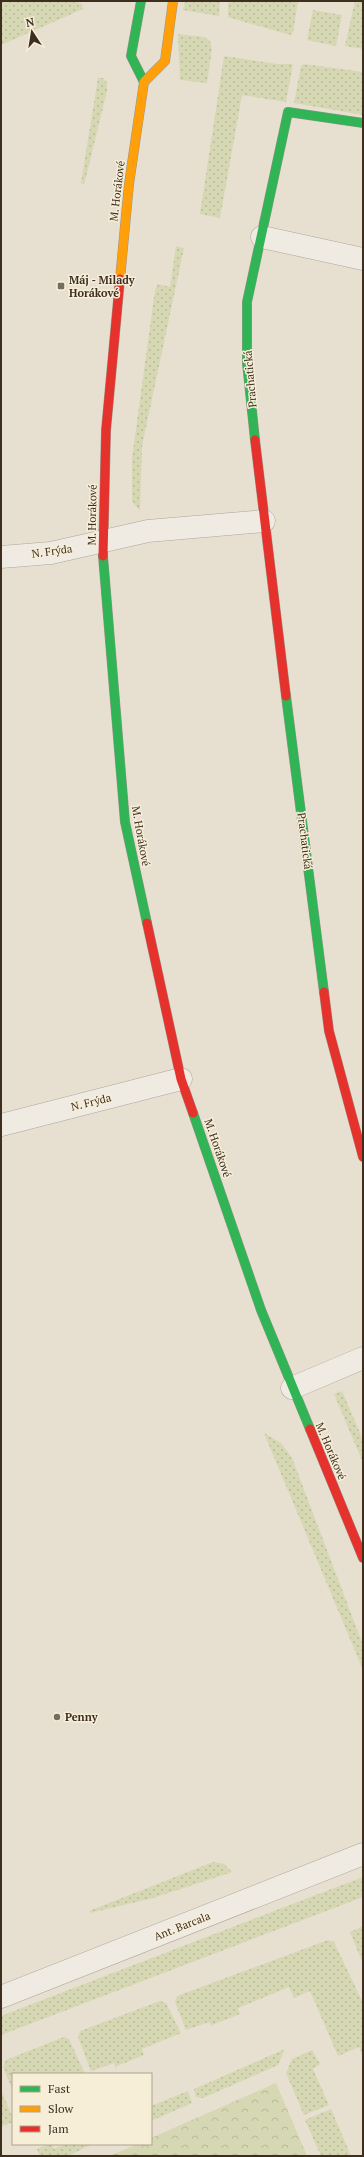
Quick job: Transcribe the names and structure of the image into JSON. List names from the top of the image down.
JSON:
{
  "streets": {
    "street": [
      "M. Horákové",
      "Prachatická",
      "N. Frýda",
      "Ant. Barcala"
    ]
  },
  "crossings": [
    ["M. Horákové", "N. Frýda"]
  ],
  "places": {
    "transit": ["Máj - Milady Horákové"],
    "other": ["Penny"]
  },
  "legend": ["Fast", "Slow", "Jam"],
  "north": "top"
}
